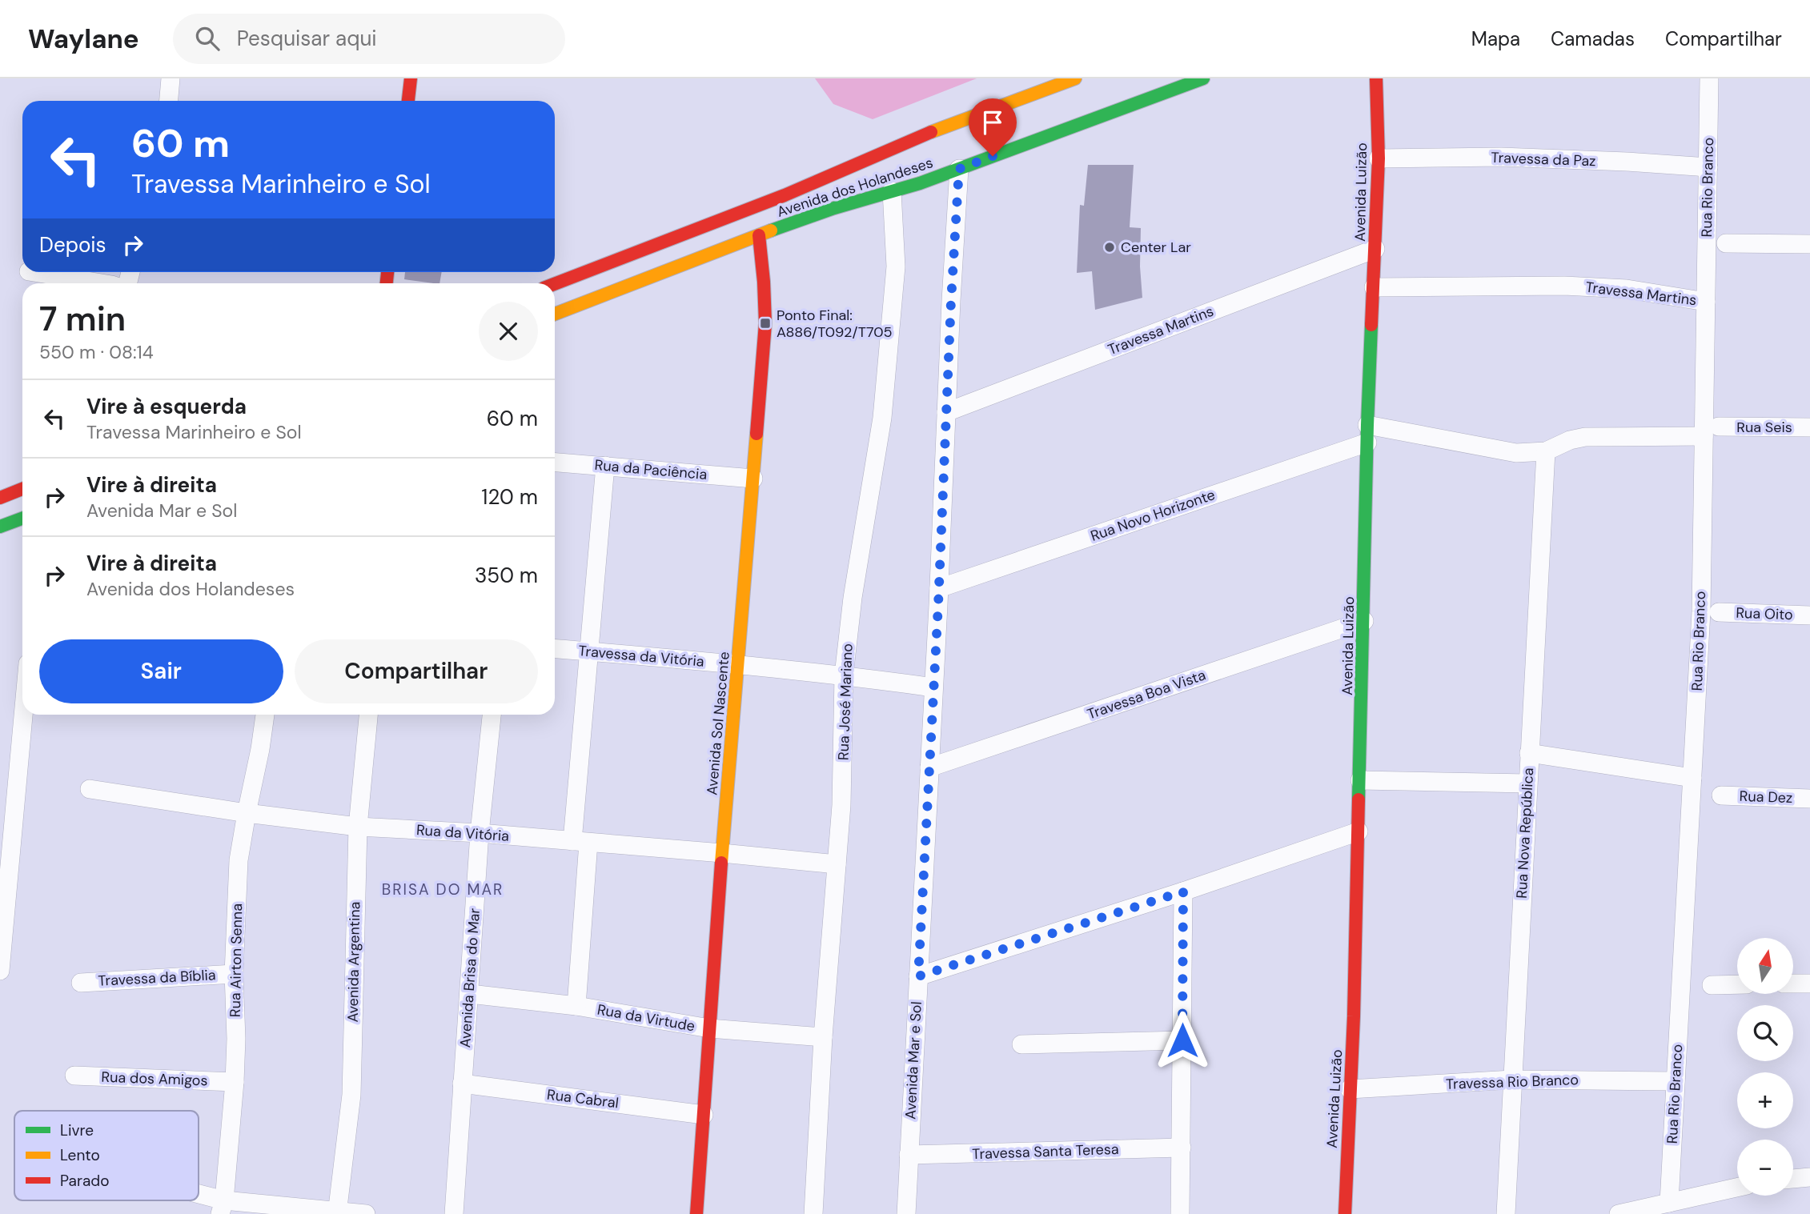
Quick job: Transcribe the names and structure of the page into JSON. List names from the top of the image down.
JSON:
{
  "streets": {
    "main road": ["Avenida dos Holandeses", "Avenida Luizão", "Avenida Sol Nascente"],
    "street": [
      "Travessa da Paz",
      "Rua Rio Branco",
      "Travessa Martins",
      "Rua Seis",
      "Rua da Paciência",
      "Rua Novo Horizonte",
      "Rua Oito",
      "Travessa da Vitória",
      "Travessa Boa Vista",
      "Rua José Mariano",
      "Rua Dez",
      "Rua da Vitória",
      "Rua Nova República",
      "Rua Airton Senna",
      "Avenida Argentina",
      "Travessa da Bíblia",
      "Avenida Brisa do Mar",
      "Rua da Virtude",
      "Avenida Mar e Sol",
      "Rua dos Amigos",
      "Travessa Rio Branco",
      "Rua Cabral",
      "Travessa Santa Teresa"
    ]
  },
  "crossings": [
    ["Travessa da Paz", "Rua Rio Branco"],
    ["Travessa da Paz", "Avenida Luizão"],
    ["Avenida dos Holandeses", "Rua José Mariano"],
    ["Avenida dos Holandeses", "Avenida Sol Nascente"],
    ["Avenida dos Holandeses", "Avenida Mar e Sol"],
    ["Rua Rio Branco", "Travessa Martins"],
    ["Rua Rio Branco", "Rua Seis"],
    ["Rua Rio Branco", "Rua Novo Horizonte"],
    ["Rua Rio Branco", "Travessa Rio Branco"],
    ["Avenida Luizão", "Travessa Martins"],
    ["Avenida Luizão", "Rua Novo Horizonte"],
    ["Avenida Luizão", "Travessa Boa Vista"],
    ["Avenida Luizão", "Travessa Rio Branco"],
    ["Travessa Martins", "Avenida Mar e Sol"],
    ["Rua Seis", "Rua Novo Horizonte"],
    ["Rua da Paciência", "Avenida Sol Nascente"],
    ["Rua Novo Horizonte", "Rua Nova República"],
    ["Rua Novo Horizonte", "Avenida Mar e Sol"],
    ["Travessa da Vitória", "Rua José Mariano"],
    ["Travessa da Vitória", "Avenida Sol Nascente"],
    ["Travessa da Vitória", "Avenida Mar e Sol"],
    ["Travessa Boa Vista", "Avenida Mar e Sol"],
    ["Rua José Mariano", "Rua da Vitória"],
    ["Rua José Mariano", "Rua da Virtude"],
    ["Avenida Sol Nascente", "Rua da Vitória"],
    ["Avenida Sol Nascente", "Rua da Virtude"],
    ["Avenida Sol Nascente", "Rua Cabral"],
    ["Rua da Vitória", "Rua Airton Senna"],
    ["Rua da Vitória", "Avenida Argentina"],
    ["Rua da Vitória", "Avenida Brisa do Mar"],
    ["Rua Nova República", "Travessa Rio Branco"],
    ["Rua Airton Senna", "Travessa da Bíblia"],
    ["Rua Airton Senna", "Rua dos Amigos"],
    ["Avenida Brisa do Mar", "Rua da Virtude"],
    ["Avenida Brisa do Mar", "Rua Cabral"],
    ["Avenida Mar e Sol", "Travessa Santa Teresa"]
  ],
  "districts": ["BRISA DO MAR"],
  "places": {
    "other": ["Center Lar"],
    "transit": ["Ponto Final: A886/T092/T705"]
  },
  "legend": ["Livre", "Lento", "Parado"],
  "north": "top",
  "page": {
    "header": "Waylane",
    "search": "Pesquisar aqui",
    "nav": ["Mapa", "Camadas", "Compartilhar"],
    "turn": ["60 m", "Travessa Marinheiro e Sol"],
    "then": "Depois",
    "heading": ["7 min", "550 m · 08:14"],
    "list": [
      {
        "name": "Vire à esquerda",
        "note": "Travessa Marinheiro e Sol",
        "value": "60 m"
      },
      {
        "name": "Vire à direita",
        "note": "Avenida Mar e Sol",
        "value": "120 m"
      },
      {
        "name": "Vire à direita",
        "note": "Avenida dos Holandeses",
        "value": "350 m"
      }
    ],
    "buttons": ["Sair", "Compartilhar"],
    "map_buttons": ["+", "−"]
  }
}
